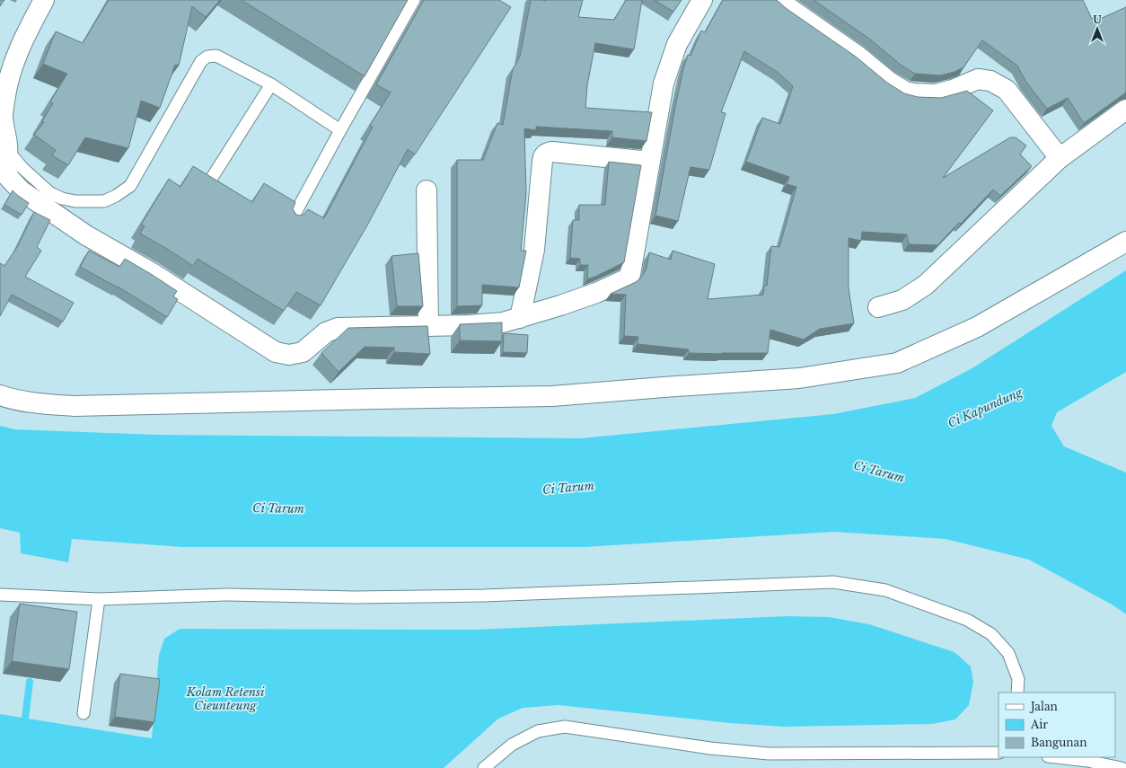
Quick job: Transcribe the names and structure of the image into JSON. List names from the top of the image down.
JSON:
{
  "water": ["Ci Kapundung", "Ci Tarum", "Kolam Retensi Cieunteung"],
  "legend": ["Jalan", "Air", "Bangunan"],
  "north": "top"
}
